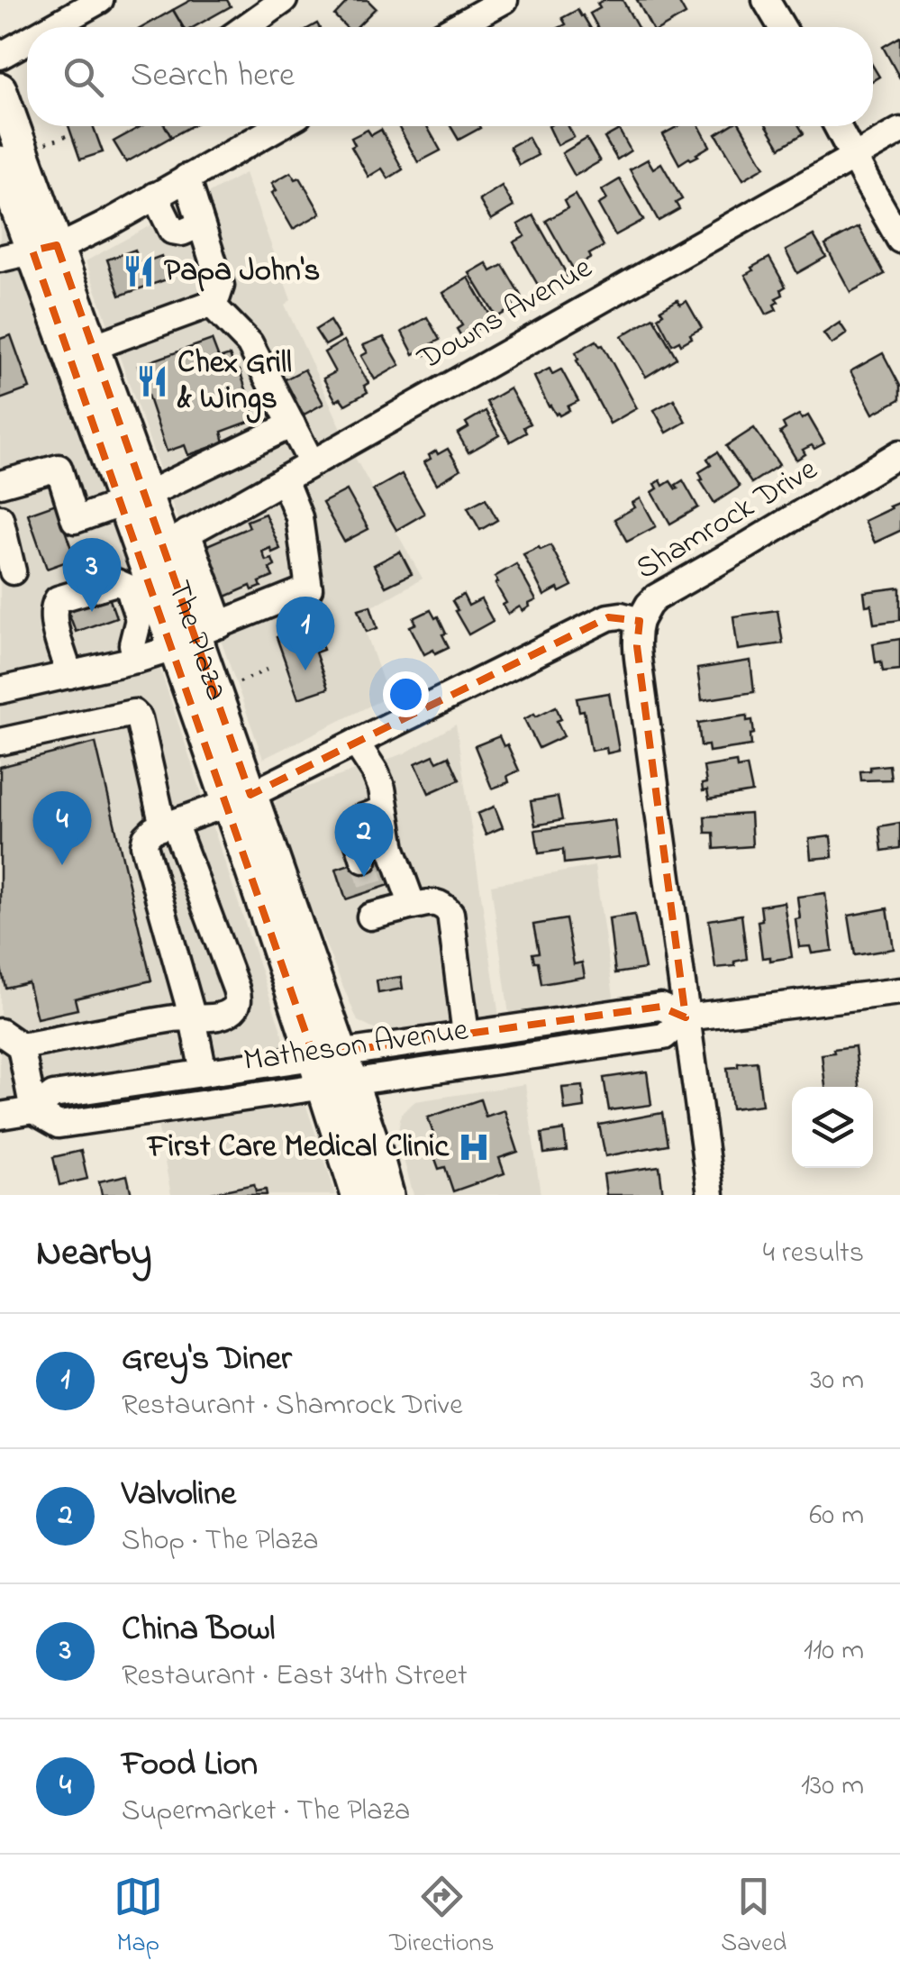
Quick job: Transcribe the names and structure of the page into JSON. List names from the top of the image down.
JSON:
{
  "streets": {
    "main road": ["The Plaza"],
    "street": ["Downs Avenue", "Shamrock Drive", "Matheson Avenue"]
  },
  "crossings": [
    ["Downs Avenue", "The Plaza"],
    ["Shamrock Drive", "The Plaza"],
    ["The Plaza", "Matheson Avenue"]
  ],
  "places": {
    "restaurant": ["Papa John's", "Chex Grill & Wings"],
    "hospital": ["First Care Medical Clinic"]
  },
  "page": {
    "search": "Search here",
    "pins": [
      "3",
      "1",
      "4",
      "2"
    ],
    "heading": ["Nearby", "4 results"],
    "list": [
      {
        "mark": "1",
        "name": "Grey's Diner",
        "note": "Restaurant · Shamrock Drive",
        "value": "30 m"
      },
      {
        "mark": "2",
        "name": "Valvoline",
        "note": "Shop · The Plaza",
        "value": "60 m"
      },
      {
        "mark": "3",
        "name": "China Bowl",
        "note": "Restaurant · East 34th Street",
        "value": "110 m"
      },
      {
        "mark": "4",
        "name": "Food Lion",
        "note": "Supermarket · The Plaza",
        "value": "130 m"
      }
    ],
    "nav": ["Map", "Directions", "Saved"]
  }
}
